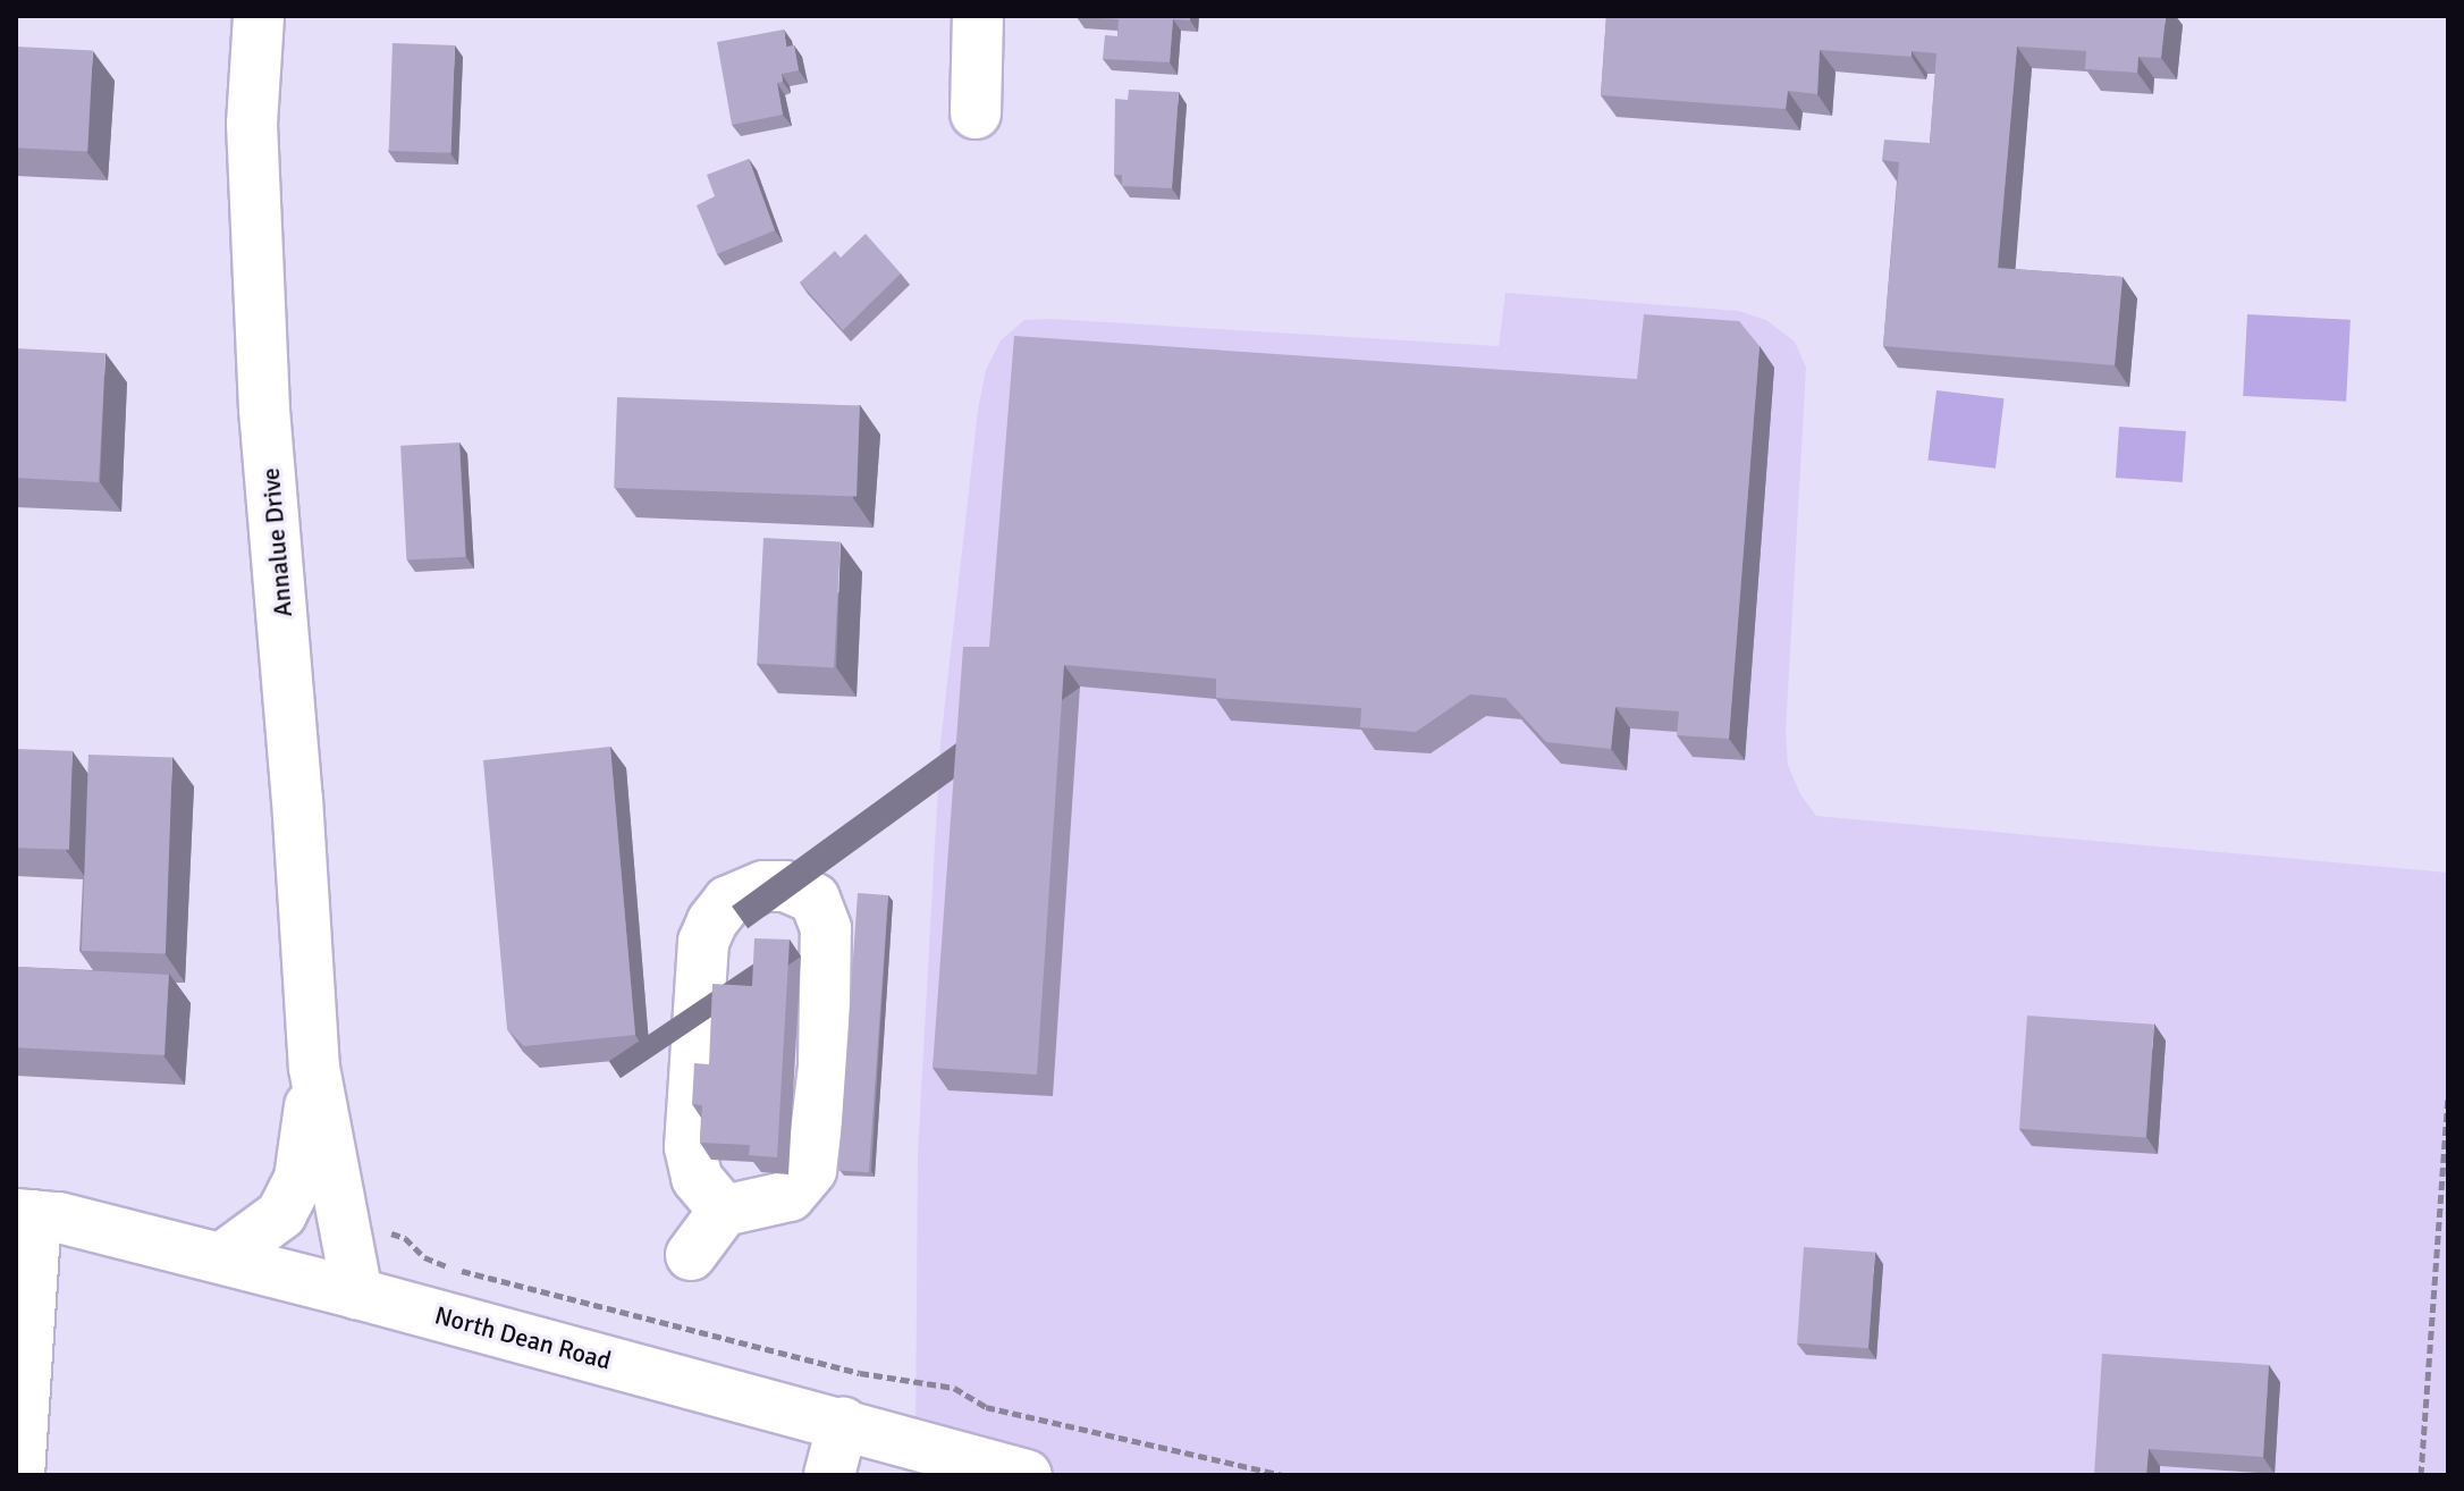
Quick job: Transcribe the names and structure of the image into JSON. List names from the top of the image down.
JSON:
{
  "streets": {
    "street": ["Annalue Drive", "North Dean Road"]
  },
  "crossings": [
    ["Annalue Drive", "North Dean Road"]
  ]
}
